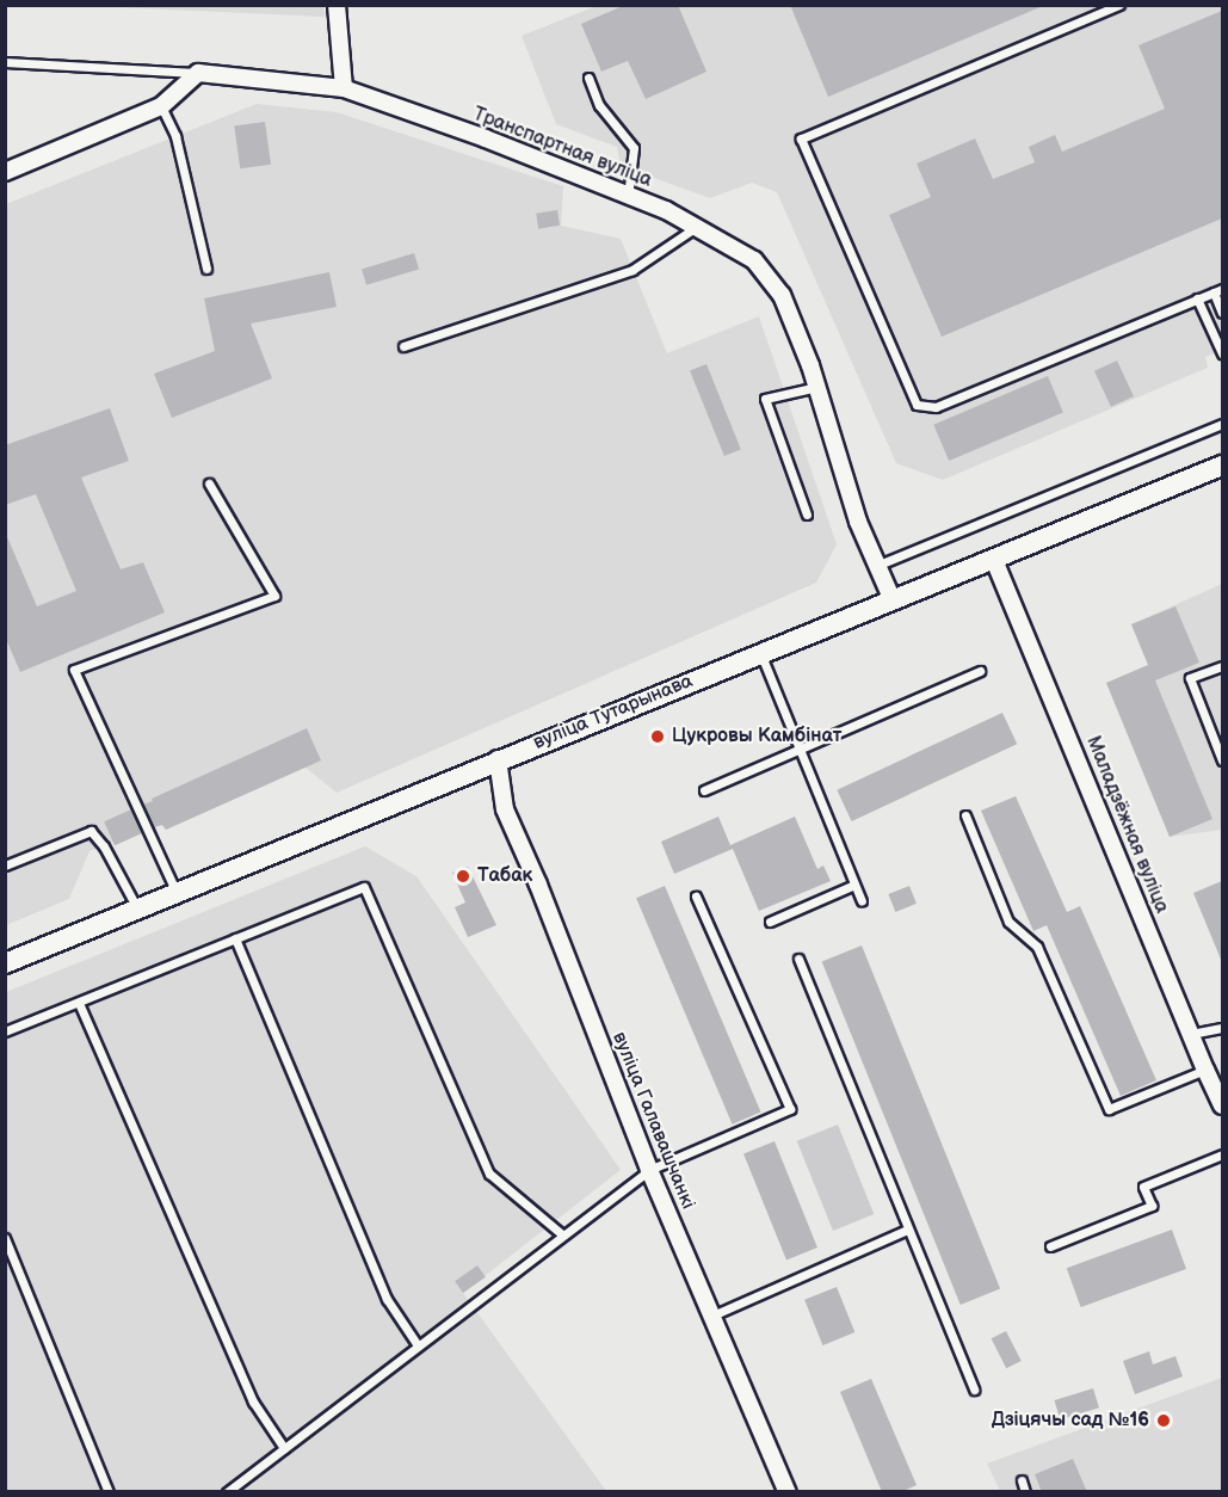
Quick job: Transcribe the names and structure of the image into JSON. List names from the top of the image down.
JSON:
{
  "streets": {
    "street": [
      "Транспартная вуліца",
      "вуліца Тутарынава",
      "Маладзёжная вуліца",
      "вуліца Галавашчанкі"
    ]
  },
  "crossings": [
    ["Транспартная вуліца", "вуліца Тутарынава"],
    ["вуліца Тутарынава", "Маладзёжная вуліца"],
    ["вуліца Тутарынава", "вуліца Галавашчанкі"]
  ],
  "places": ["Цукровы Камбінат", "Табак", "Дзіцячы сад №16"]
}
